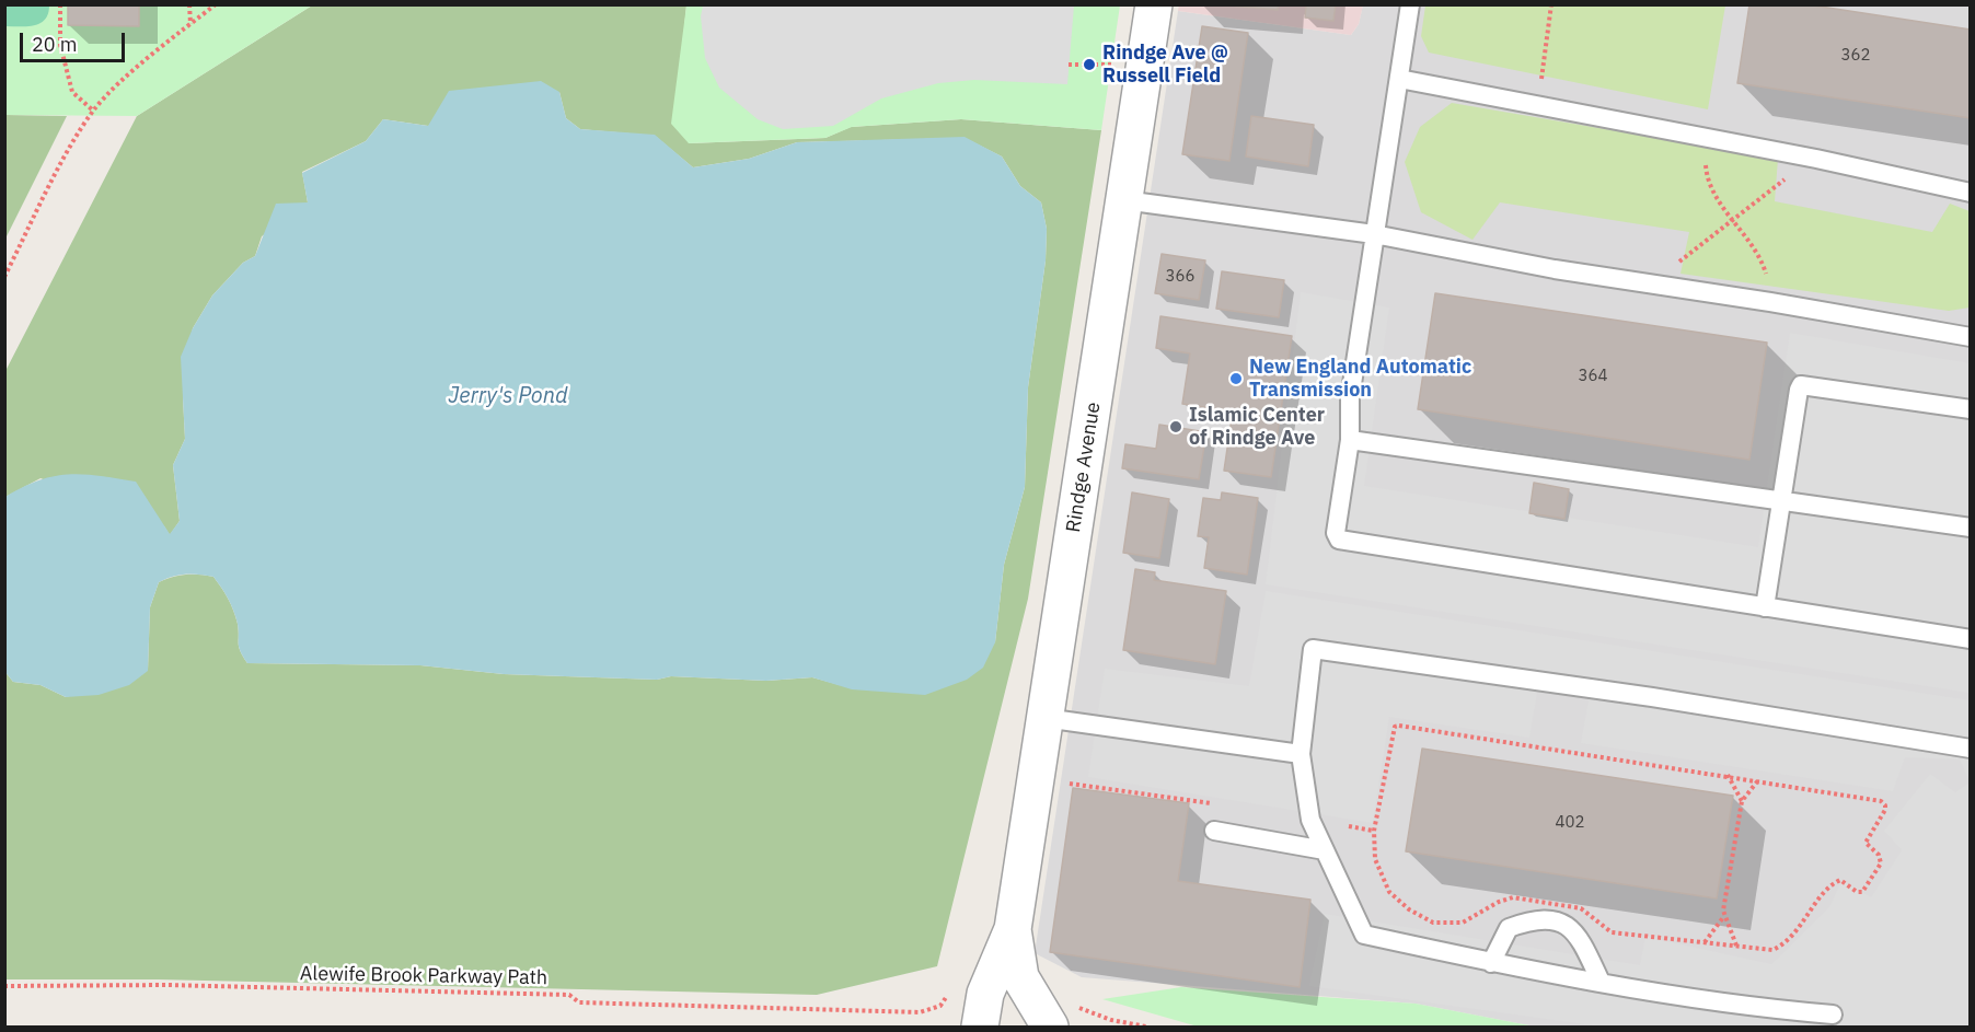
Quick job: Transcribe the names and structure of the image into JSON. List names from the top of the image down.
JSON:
{
  "streets": {
    "street": ["Rindge Avenue"],
    "path": ["Alewife Brook Parkway Path"]
  },
  "water": ["Jerry's Pond"],
  "places": ["Rindge Ave @ Russell Field", "New England Automatic Transmission", "Islamic Center of Rindge Ave"],
  "house_numbers": [
    "362",
    "366",
    "364",
    "402"
  ],
  "scale_bar": "20 m"
}
